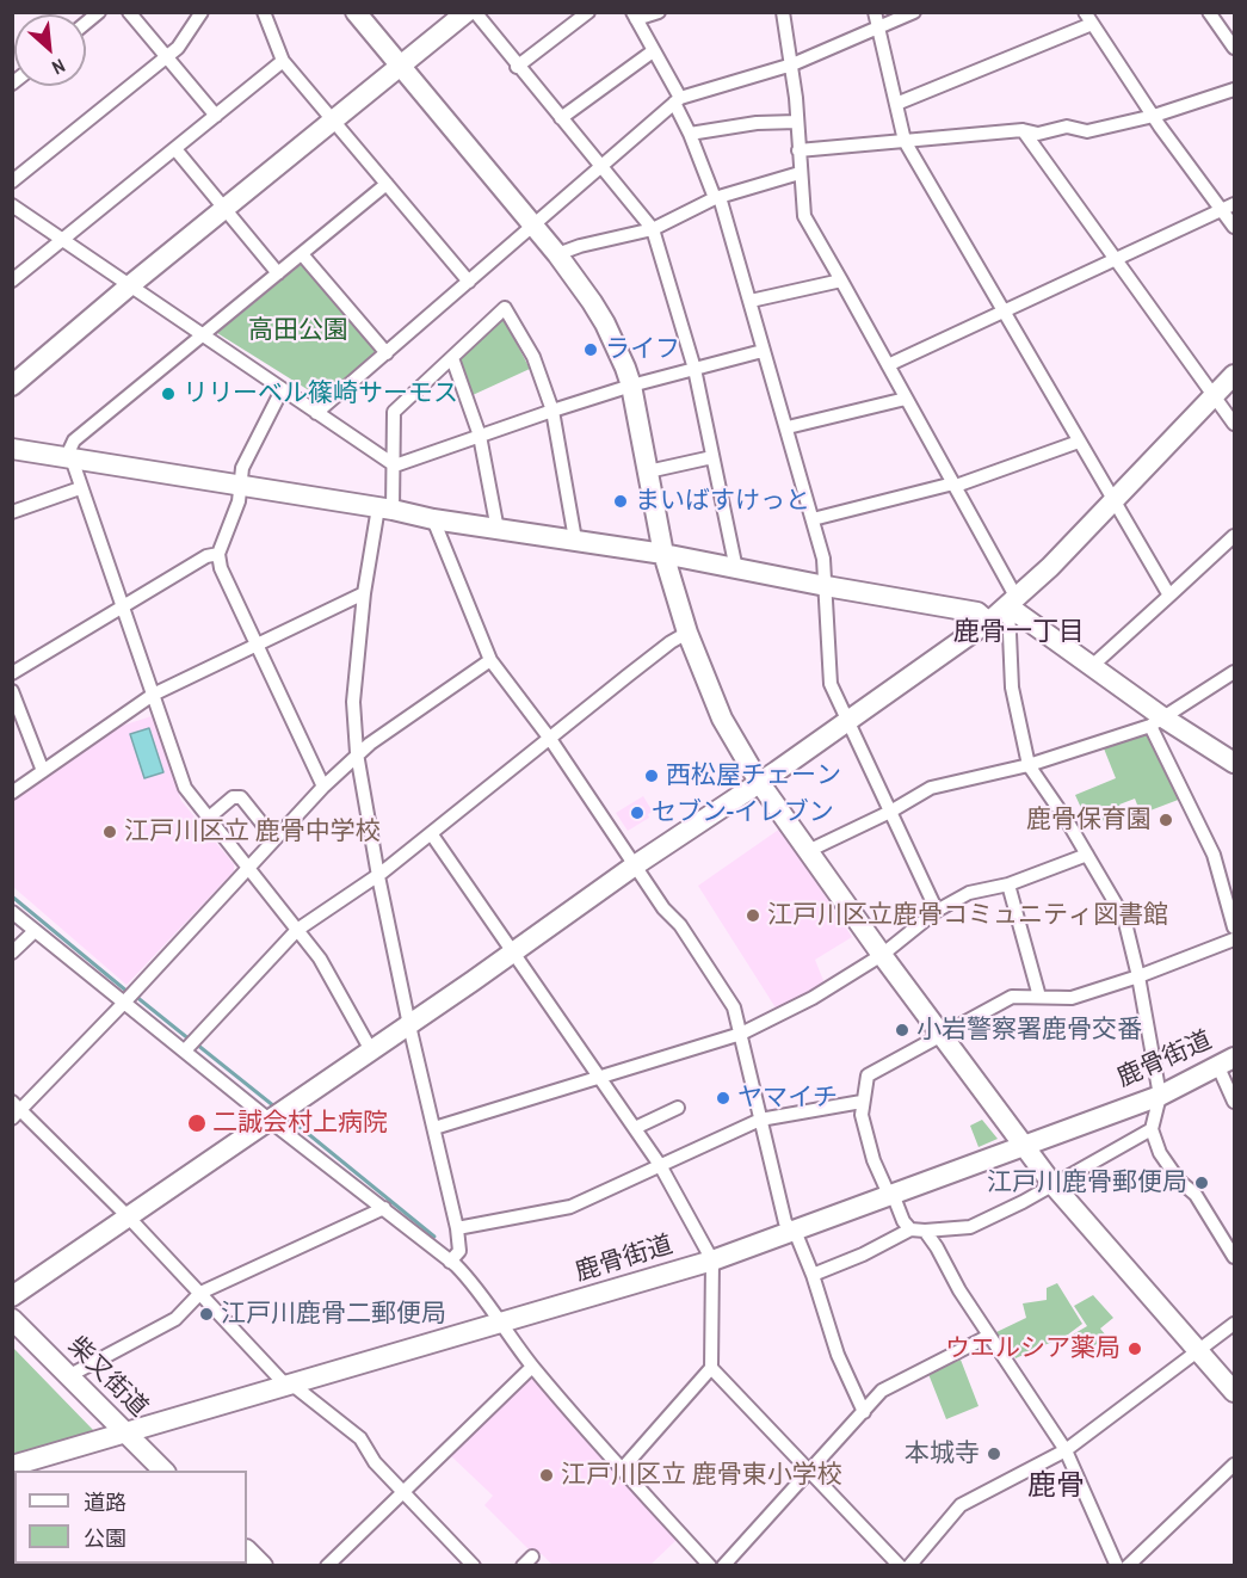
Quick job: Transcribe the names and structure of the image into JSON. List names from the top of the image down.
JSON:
{
  "streets": {
    "street": ["鹿骨街道", "柴又街道"]
  },
  "crossings": [
    ["鹿骨街道", "柴又街道"]
  ],
  "districts": ["鹿骨一丁目", "鹿骨"],
  "parks": ["高田公園"],
  "places": [
    "ライフ",
    "リリーベル篠崎サーモス",
    "まいばすけっと",
    "西松屋チェーン",
    "セブン-イレブン",
    "鹿骨保育園",
    "江戸川区立 鹿骨中学校",
    "江戸川区立鹿骨コミュニティ図書館",
    "小岩警察署鹿骨交番",
    "ヤマイチ",
    "二誠会村上病院",
    "江戸川鹿骨郵便局",
    "江戸川鹿骨二郵便局",
    "ウエルシア薬局",
    "本城寺",
    "江戸川区立 鹿骨東小学校"
  ],
  "legend": ["道路", "公園"],
  "north": "bottom right"
}
